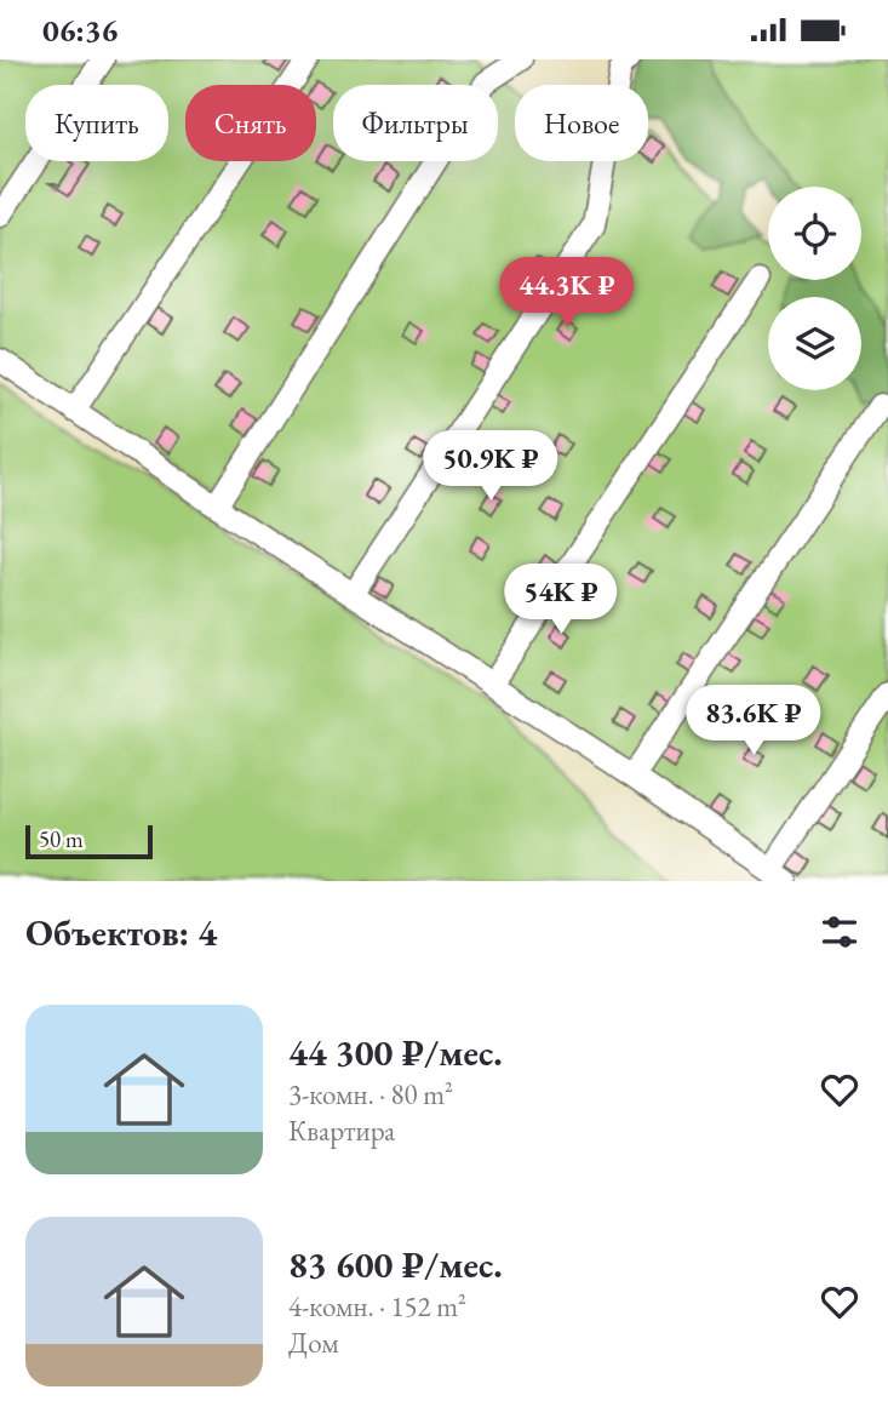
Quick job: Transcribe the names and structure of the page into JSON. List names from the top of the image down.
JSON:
{
  "scale_bar": "50 m",
  "page": {
    "status": "06:36",
    "chip": [
      "Купить",
      "Снять",
      "Фильтры",
      "Новое"
    ],
    "price": [
      "44.3K ₽",
      "50.9K ₽",
      "54K ₽",
      "83.6K ₽"
    ],
    "scale": "50 m",
    "heading": "Объектов: 4",
    "list": [
      {
        "name": "44 300 ₽/мес.",
        "note": "3-комн. · 80 m² · Квартира"
      },
      {
        "name": "83 600 ₽/мес.",
        "note": "4-комн. · 152 m² · Дом"
      }
    ]
  }
}
